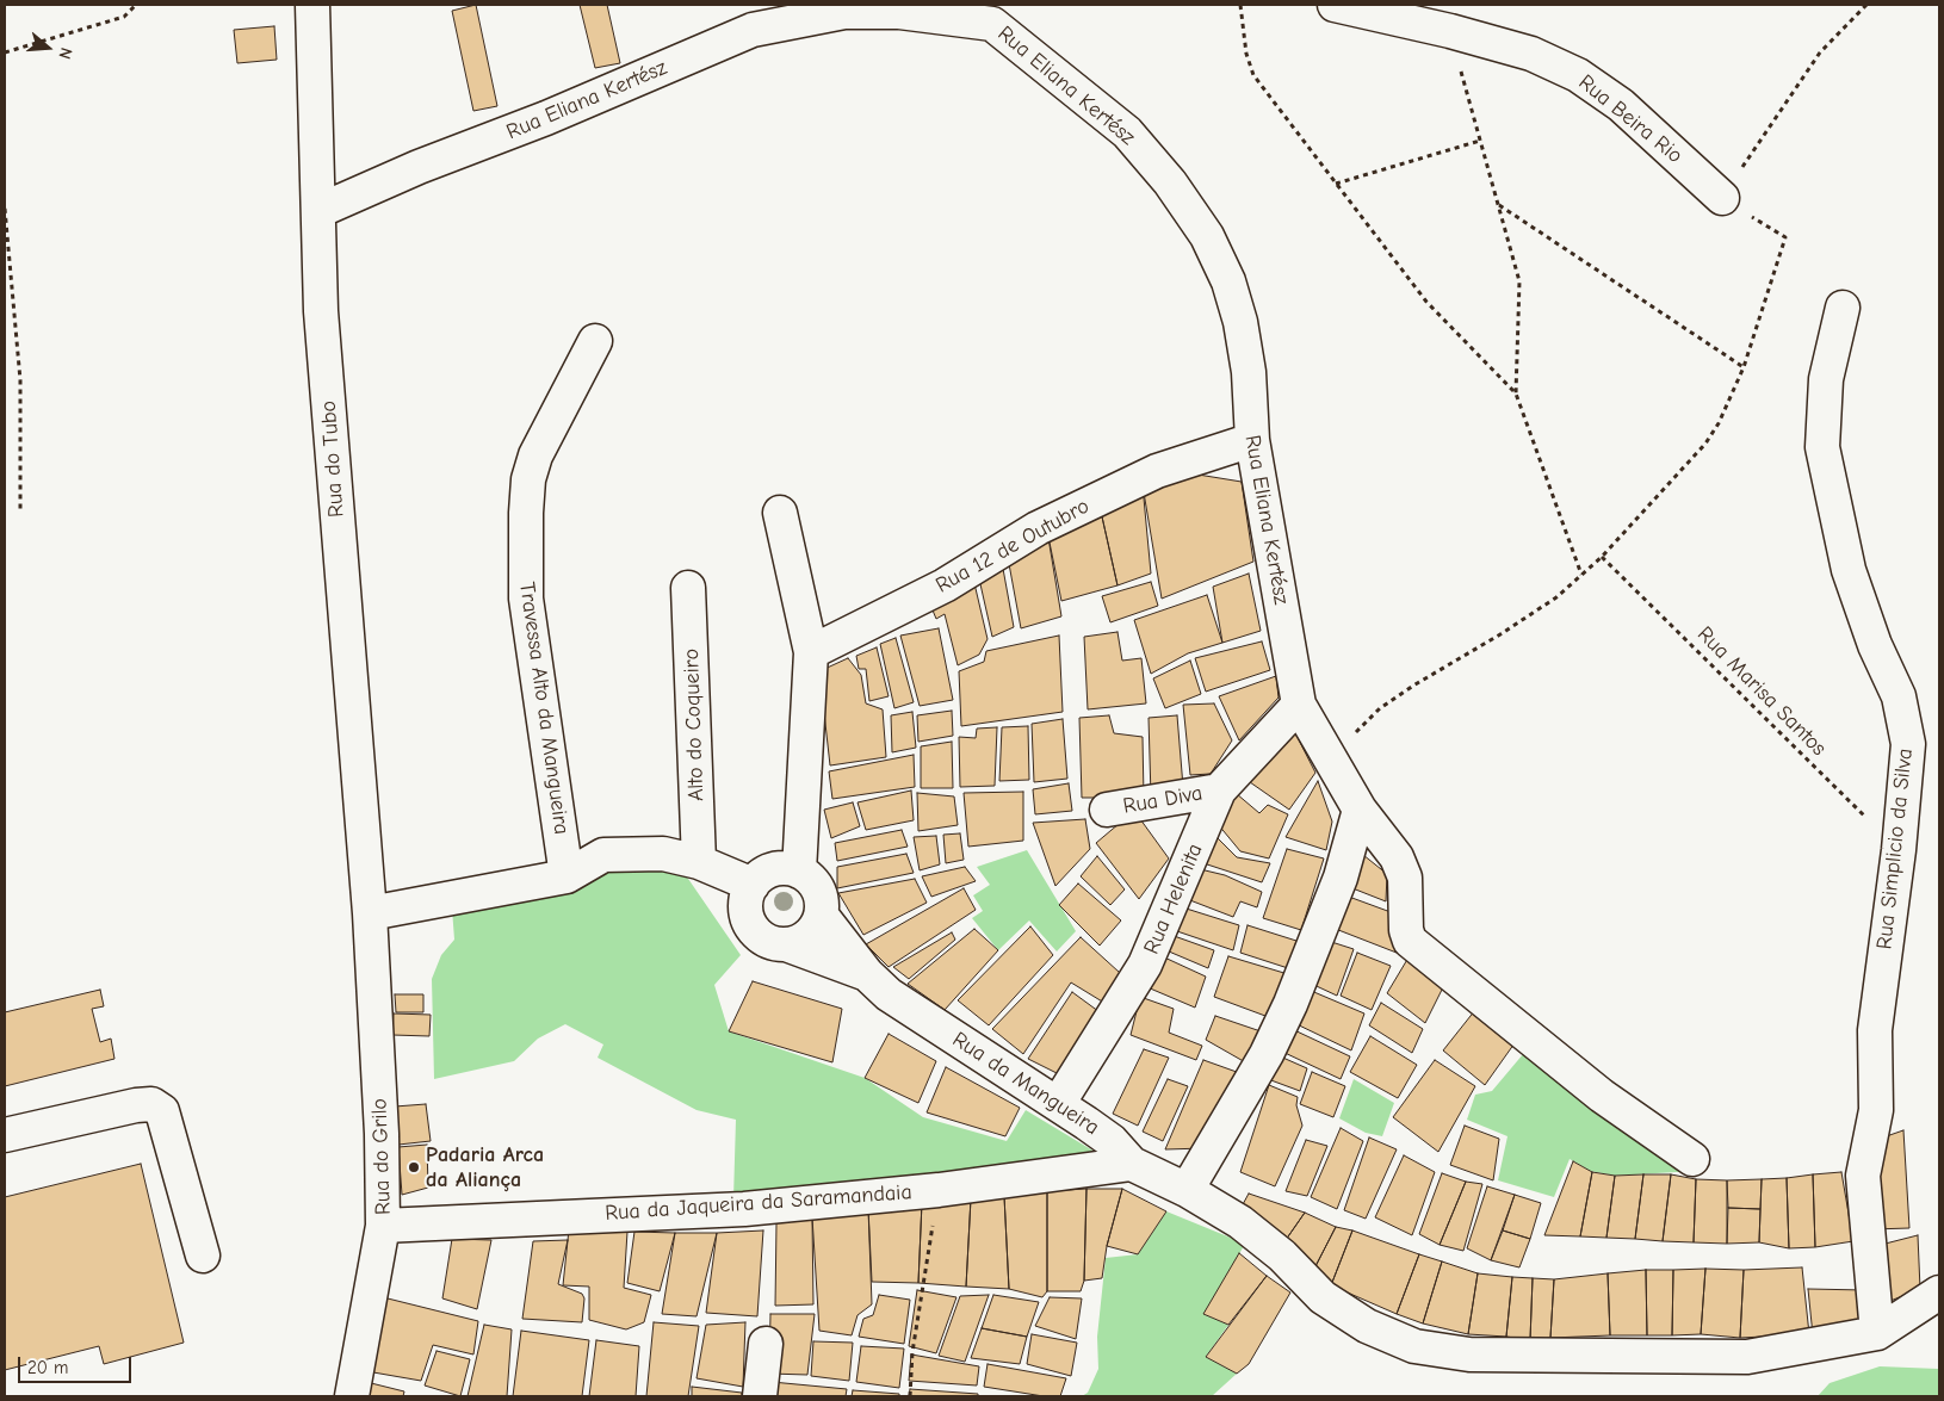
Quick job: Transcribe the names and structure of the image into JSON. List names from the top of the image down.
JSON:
{
  "streets": {
    "street": [
      "Rua Eliana Kertész",
      "Rua Beira Rio",
      "Rua do Tubo",
      "Rua 12 de Outubro",
      "Travessa Alto da Mangueira",
      "Alto do Coqueiro",
      "Rua Diva",
      "Rua Simplicio da Silva",
      "Rua Helenita",
      "Rua da Mangueira",
      "Rua do Grilo",
      "Rua da Jaqueira da Saramandaia"
    ],
    "path": ["Rua Marisa Santos"]
  },
  "crossings": [
    ["Rua Eliana Kertész", "Rua do Tubo"],
    ["Rua Eliana Kertész", "Rua 12 de Outubro"],
    ["Rua Eliana Kertész", "Rua Helenita"],
    ["Rua do Tubo", "Rua do Grilo"],
    ["Rua Marisa Santos", "Rua Simplicio da Silva"],
    ["Rua Diva", "Rua Helenita"],
    ["Rua Helenita", "Rua da Mangueira"],
    ["Rua da Mangueira", "Rua da Jaqueira da Saramandaia"],
    ["Rua do Grilo", "Rua da Jaqueira da Saramandaia"]
  ],
  "places": ["Padaria Arca da Aliança"],
  "scale_bar": "20 m",
  "north": "right"
}
